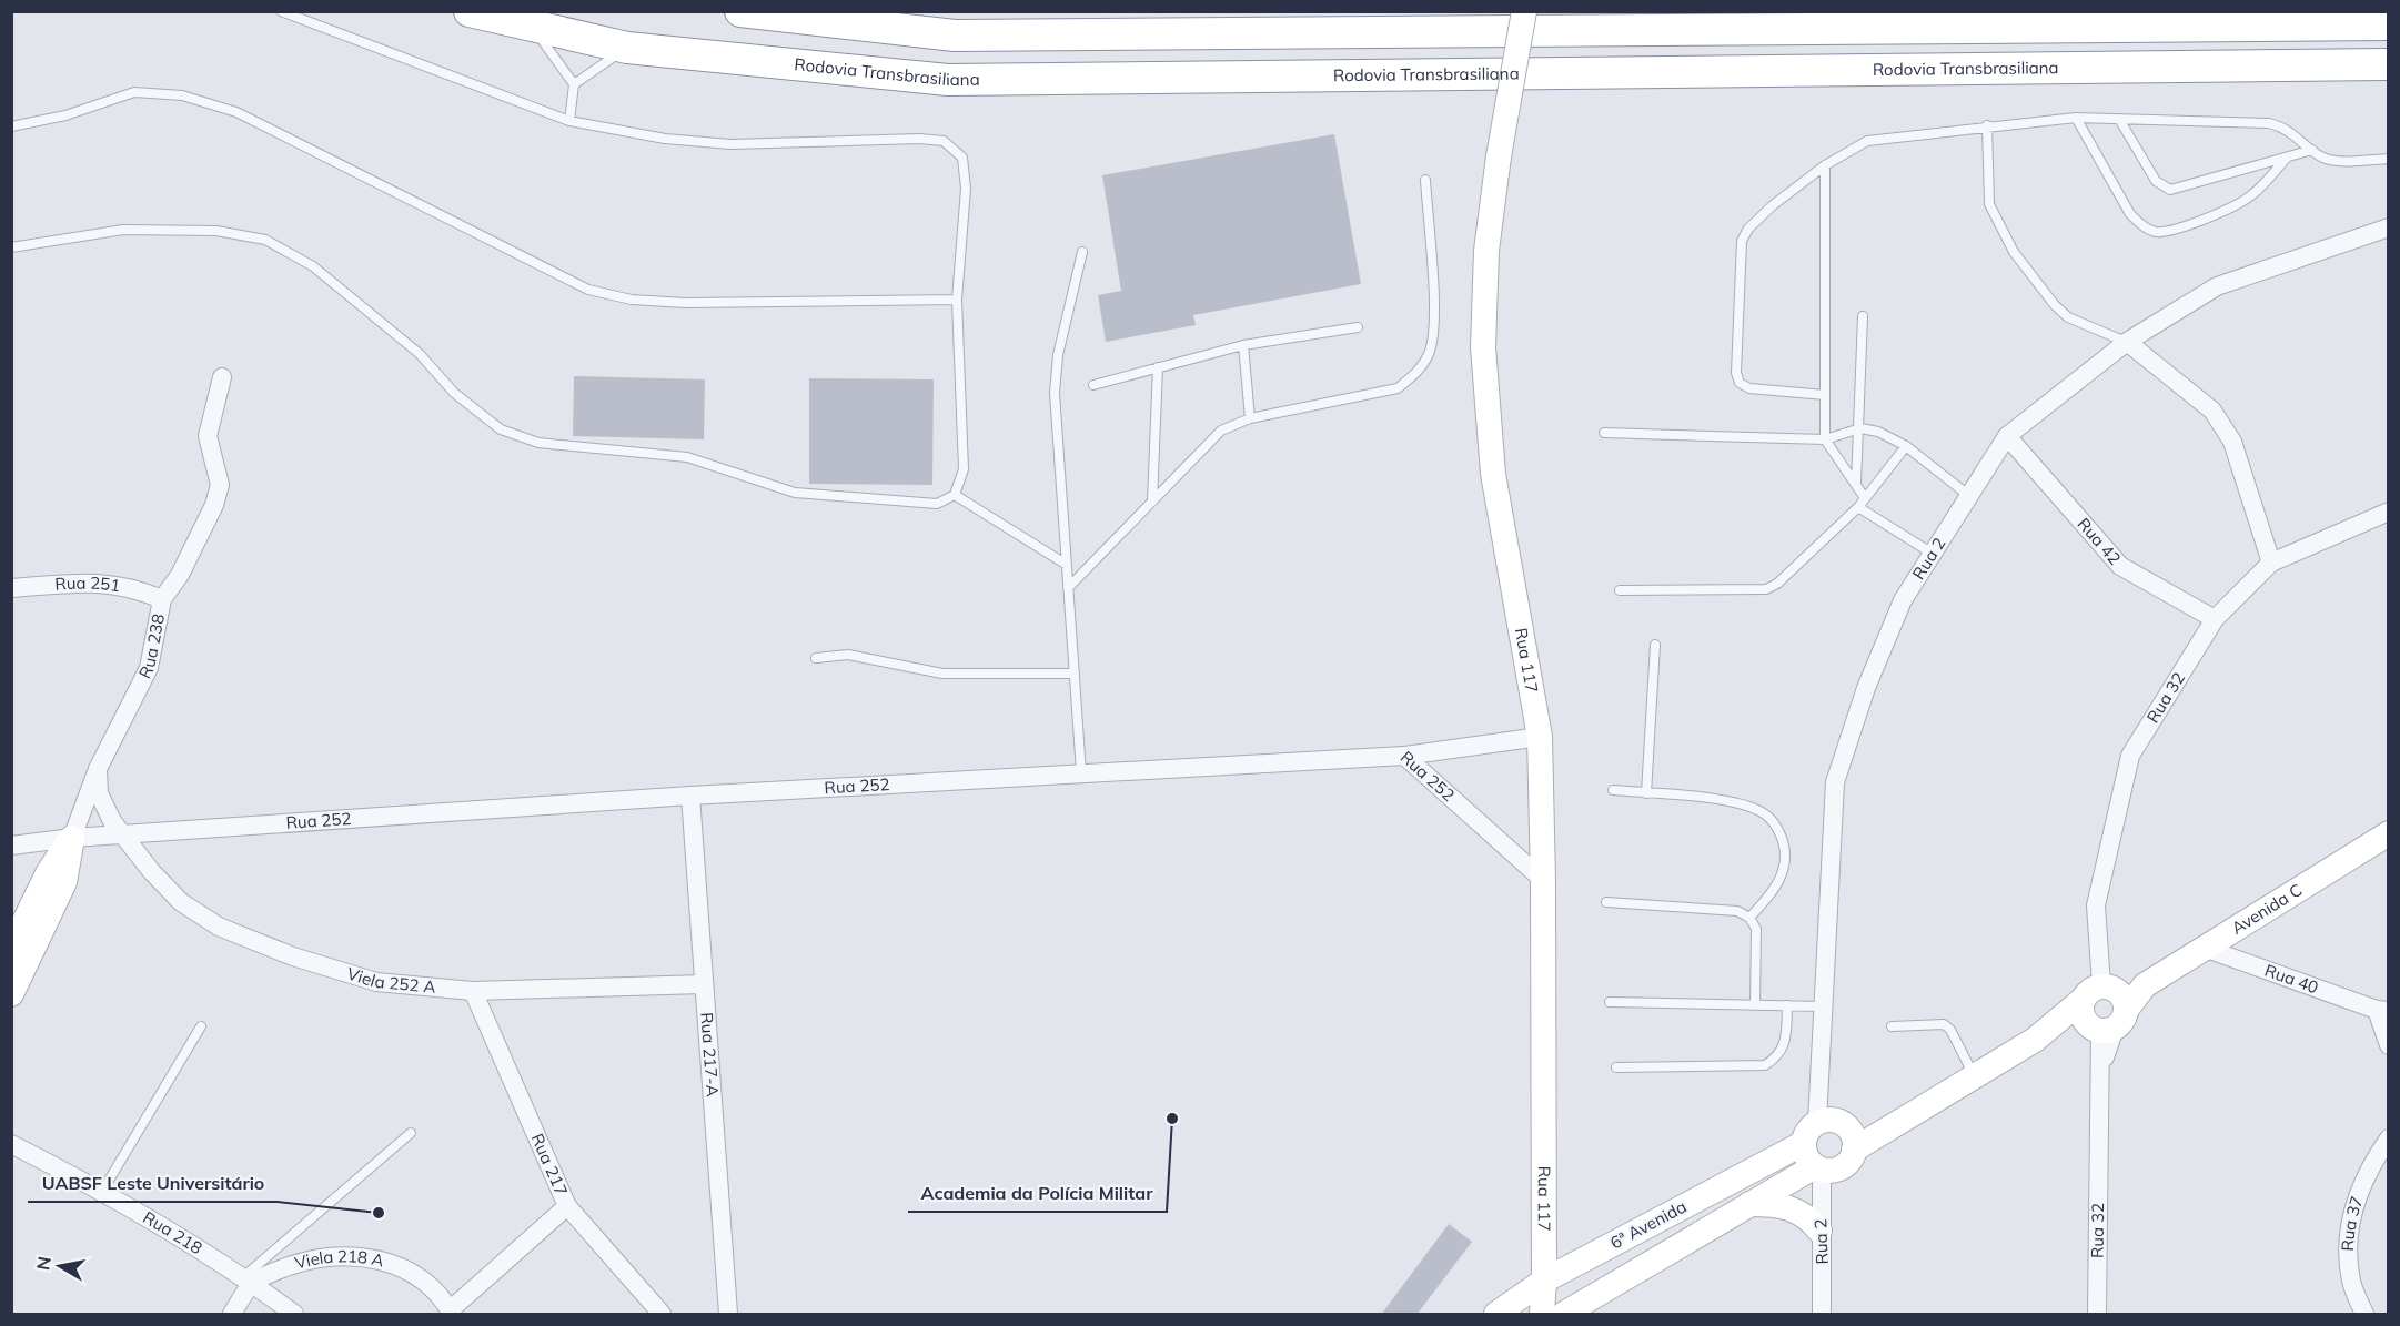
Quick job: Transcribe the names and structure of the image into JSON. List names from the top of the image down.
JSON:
{
  "streets": {
    "highway": ["Rodovia Transbrasiliana"],
    "street": [
      "Rua 42",
      "Rua 2",
      "Rua 251",
      "Rua 238",
      "Rua 117",
      "Rua 32",
      "Rua 252",
      "Avenida C",
      "Viela 252 A",
      "Rua 40",
      "Rua 217-A",
      "Rua 217",
      "Rua 37",
      "6ª Avenida",
      "Rua 218",
      "Viela 218 A"
    ]
  },
  "crossings": [
    ["Rua 42", "Rua 2"],
    ["Rua 42", "Rua 32"],
    ["Rua 2", "6ª Avenida"],
    ["Rua 251", "Rua 238"],
    ["Rua 238", "Rua 252"],
    ["Rua 117", "Rua 252"],
    ["Rua 117", "6ª Avenida"],
    ["Rua 32", "Avenida C"],
    ["Rua 252", "Viela 252 A"],
    ["Rua 252", "Rua 217-A"],
    ["Avenida C", "Rua 40"],
    ["Viela 252 A", "Rua 217-A"],
    ["Viela 252 A", "Rua 217"],
    ["Rua 217", "Viela 218 A"],
    ["Rua 218", "Viela 218 A"]
  ],
  "places": ["Academia da Polícia Militar", "UABSF Leste Universitário"],
  "north": "left"
}
